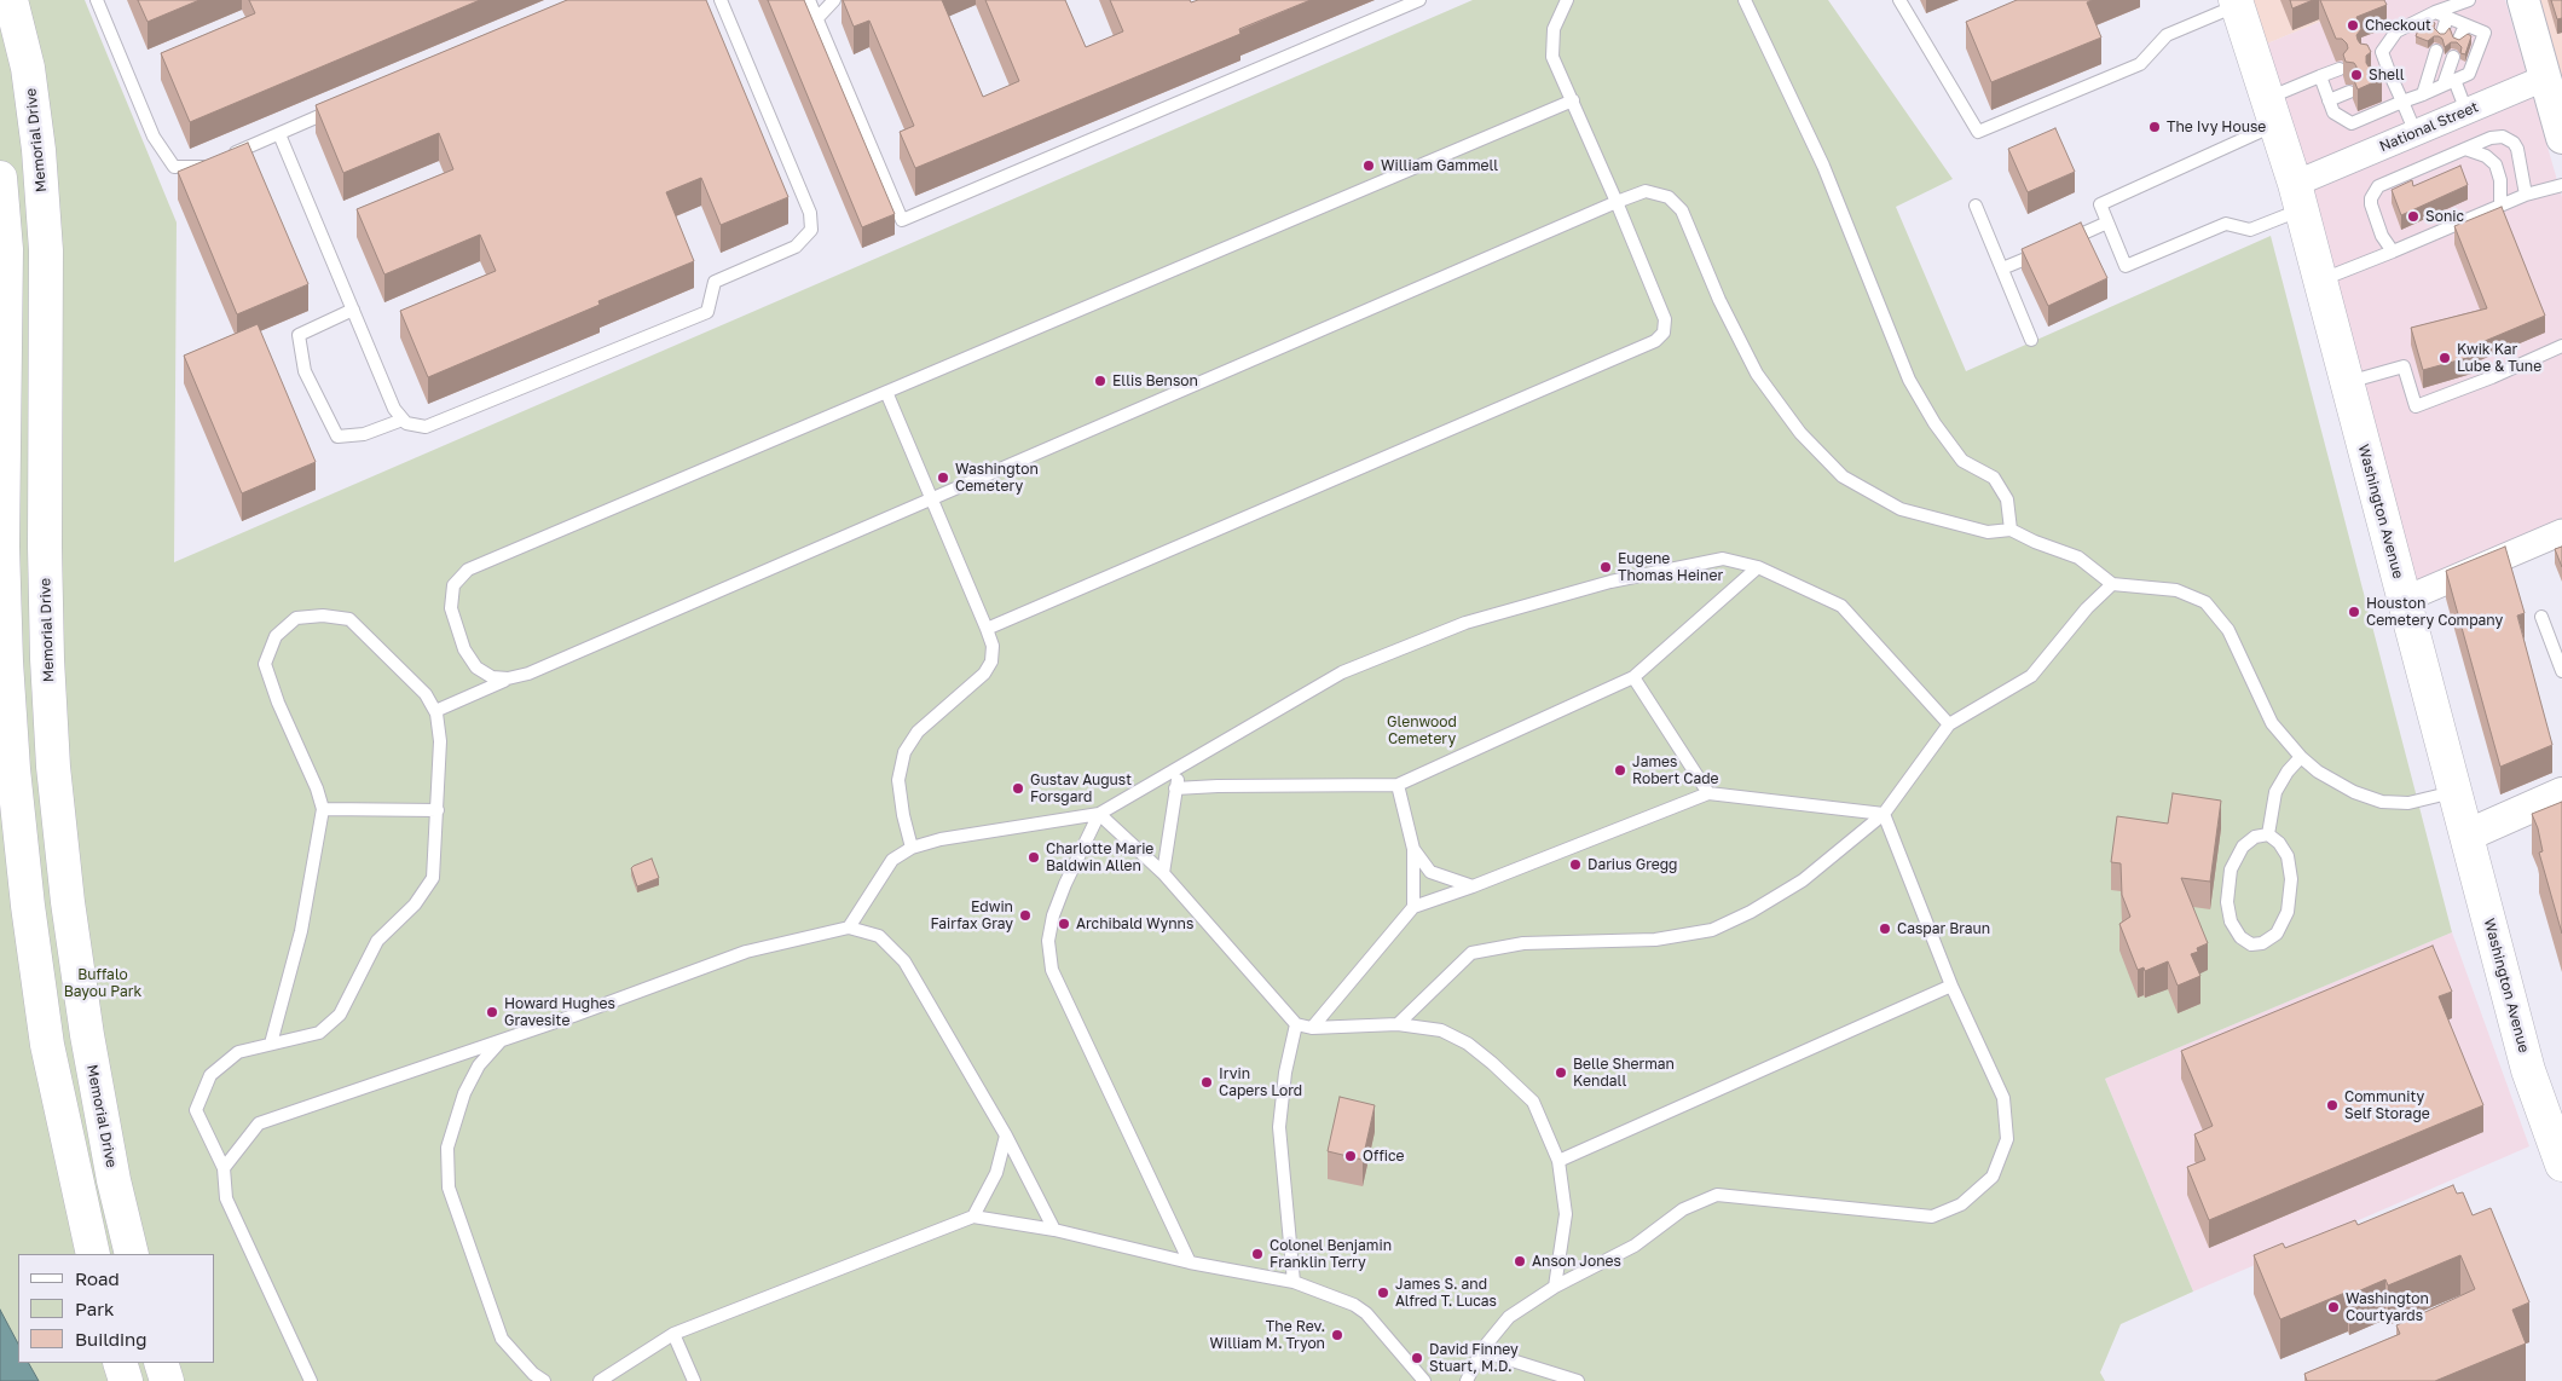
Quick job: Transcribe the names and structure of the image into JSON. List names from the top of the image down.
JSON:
{
  "streets": {
    "main road": ["Memorial Drive", "Washington Avenue"],
    "street": ["National Street"]
  },
  "crossings": [
    ["National Street", "Washington Avenue"]
  ],
  "parks": ["Glenwood Cemetery", "Buffalo Bayou Park"],
  "places": [
    "Checkout",
    "Shell",
    "The Ivy House",
    "William Gammell",
    "Sonic",
    "Kwik Kar Lube & Tune",
    "Ellis Benson",
    "Washington Cemetery",
    "Eugene Thomas Heiner",
    "Houston Cemetery Company",
    "James Robert Cade",
    "Gustav August Forsgard",
    "Charlotte Marie Baldwin Allen",
    "Darius Gregg",
    "Edwin Fairfax Gray",
    "Archibald Wynns",
    "Caspar Braun",
    "Howard Hughes Gravesite",
    "Belle Sherman Kendall",
    "Irvin Capers Lord",
    "Community Self Storage",
    "Office",
    "Colonel Benjamin Franklin Terry",
    "Anson Jones",
    "James S. and Alfred T. Lucas",
    "Washington Courtyards",
    "The Rev. William M. Tryon",
    "David Finney Stuart, M.D."
  ],
  "legend": ["Road", "Park", "Building"]
}
